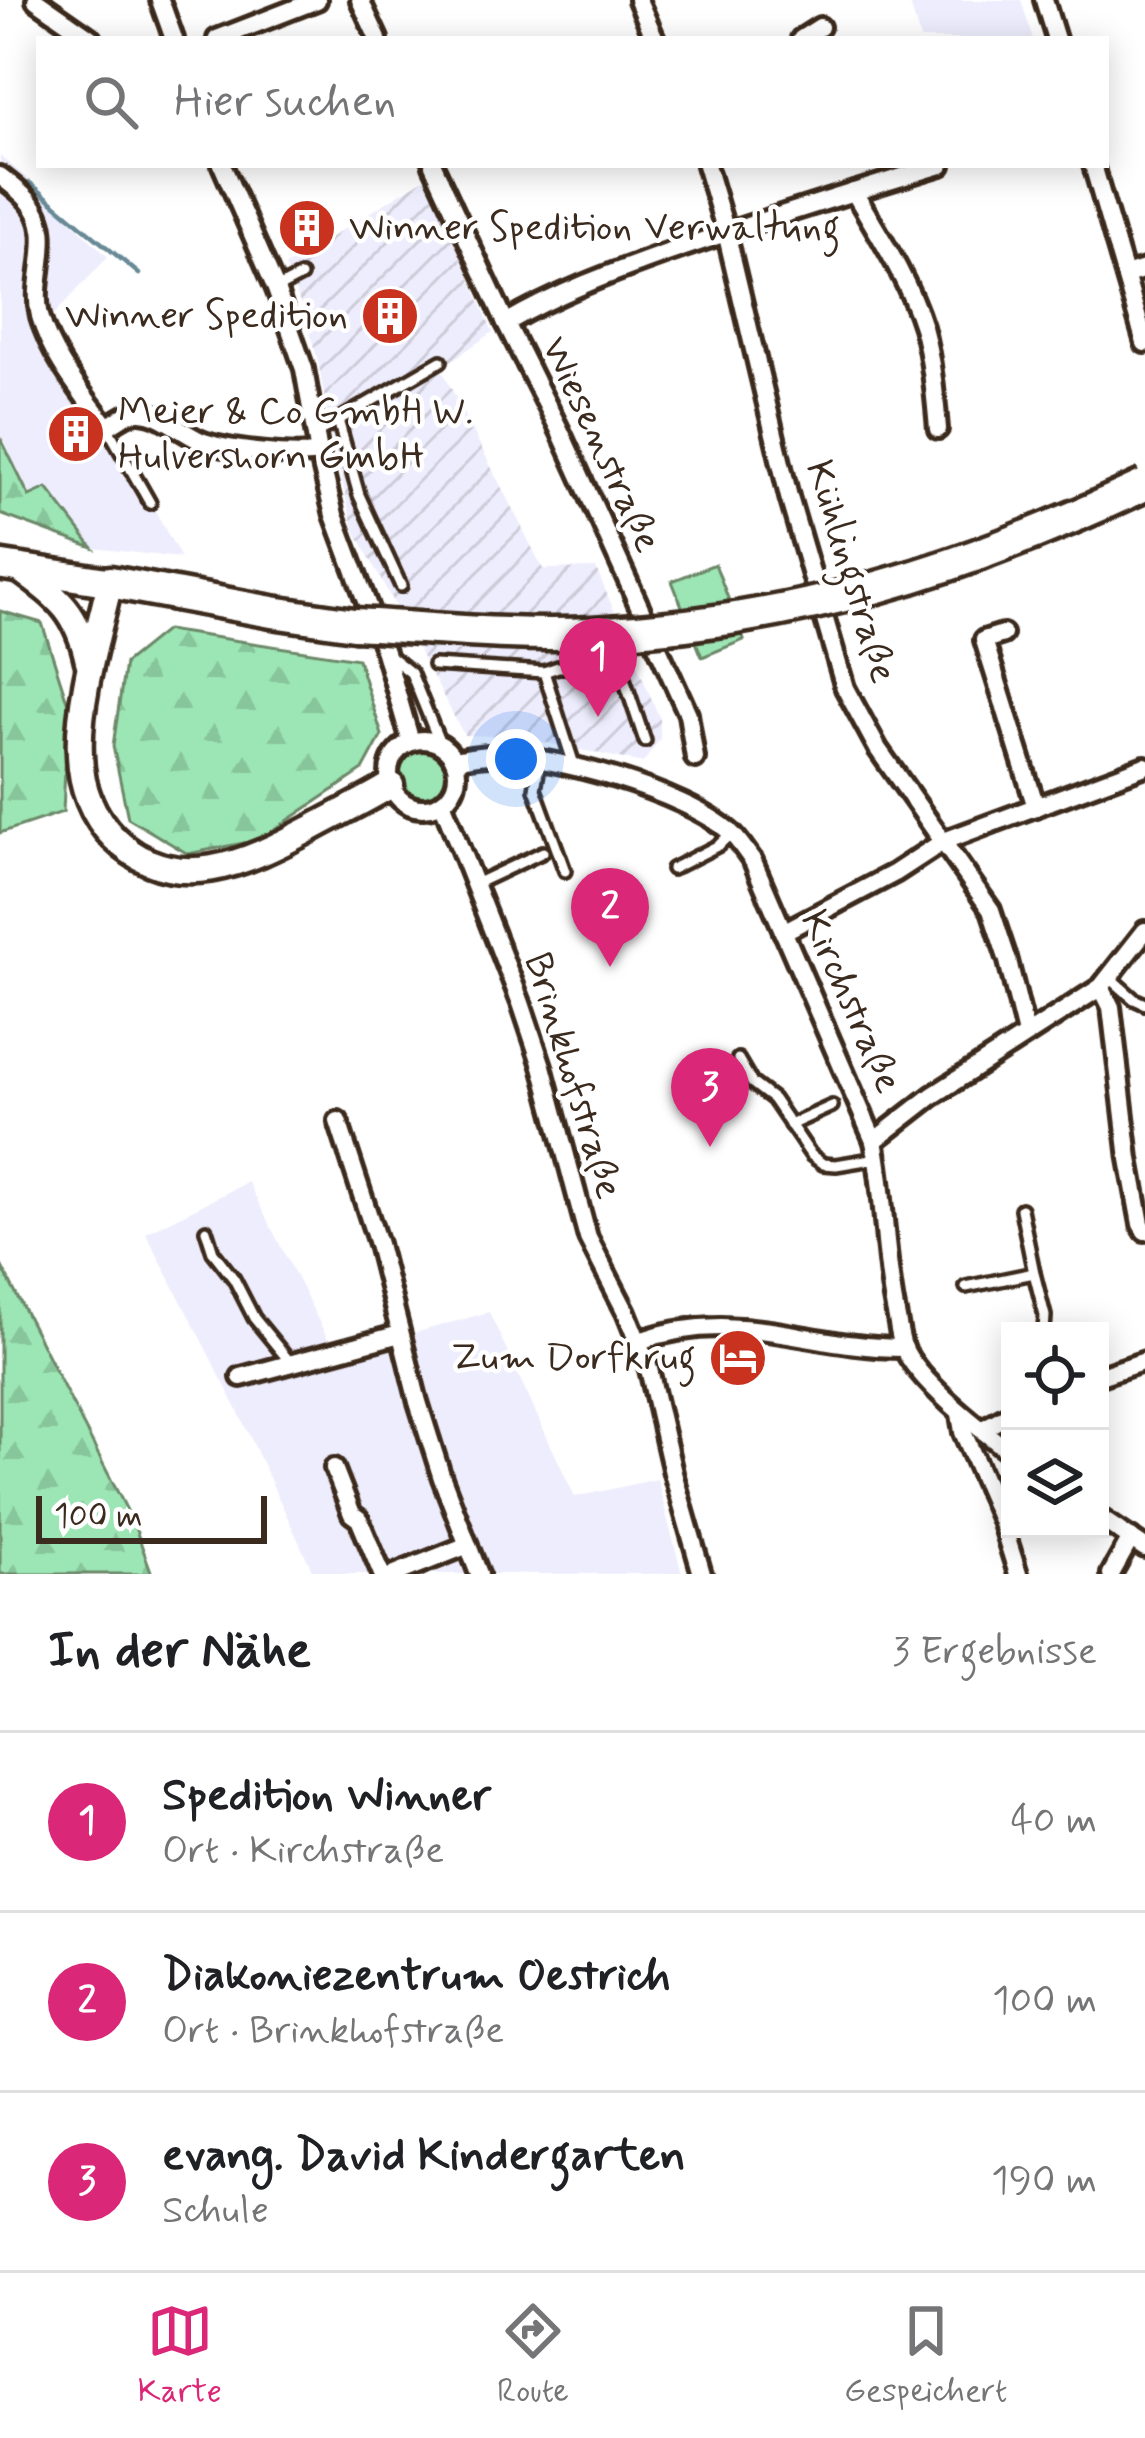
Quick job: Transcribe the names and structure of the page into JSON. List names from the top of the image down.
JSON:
{
  "streets": {
    "street": [
      "Wiesenstraße",
      "Kühlingstraße",
      "Kirchstraße",
      "Brinkhofstraße"
    ]
  },
  "crossings": [
    ["Kirchstraße", "Brinkhofstraße"]
  ],
  "places": {
    "building": ["Winner Spedition Verwaltung", "Winner Spedition", "Meier & Co GmbH W. Hulvershorn GmbH"],
    "hotel": ["Zum Dorfkrug"]
  },
  "scale_bar": "100 m",
  "page": {
    "search": "Hier suchen",
    "pins": ["1", "2", "3"],
    "scale": "100 m",
    "heading": ["In der Nähe", "3 Ergebnisse"],
    "list": [
      {
        "mark": "1",
        "name": "Spedition Winner",
        "note": "Ort · Kirchstraße",
        "value": "40 m"
      },
      {
        "mark": "2",
        "name": "Diakoniezentrum Oestrich",
        "note": "Ort · Brinkhofstraße",
        "value": "100 m"
      },
      {
        "mark": "3",
        "name": "evang. David Kindergarten",
        "note": "Schule",
        "value": "190 m"
      }
    ],
    "nav": ["Karte", "Route", "Gespeichert"]
  }
}
